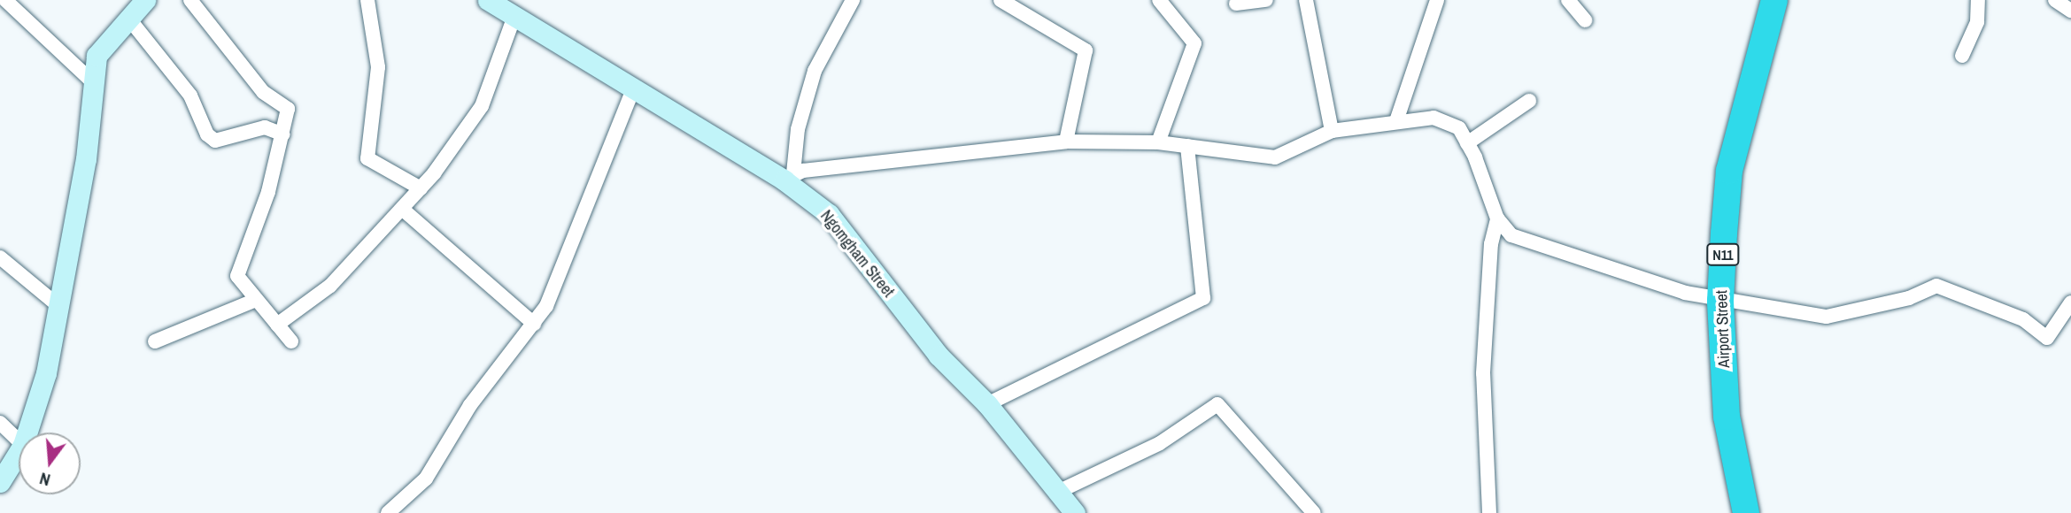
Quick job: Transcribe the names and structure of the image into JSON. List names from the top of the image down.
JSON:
{
  "streets": {
    "highway": ["N11", "Airport Street"],
    "main road": ["Ngomgham Street"]
  },
  "north": "bottom"
}
